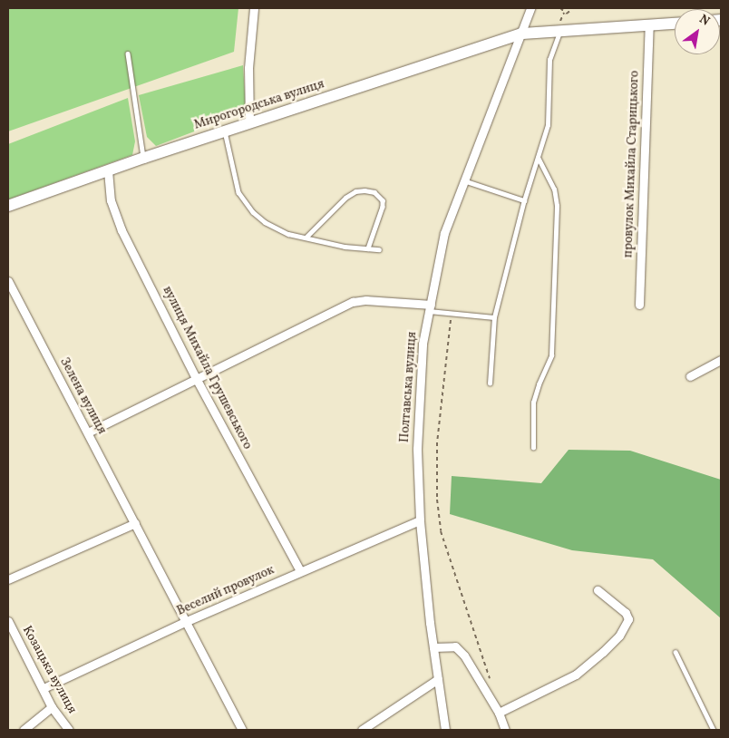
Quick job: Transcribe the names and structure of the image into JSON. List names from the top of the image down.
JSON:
{
  "streets": {
    "street": [
      "Мирогородська вулиця",
      "провулок Михайла Старицького",
      "вулиця Михайла Грушевського",
      "Полтавська вулиця",
      "Зелена вулиця",
      "Веселий провулок",
      "Козацька вулиця"
    ]
  },
  "crossings": [
    ["Мирогородська вулиця", "провулок Михайла Старицького"],
    ["Мирогородська вулиця", "вулиця Михайла Грушевського"],
    ["Мирогородська вулиця", "Полтавська вулиця"],
    ["вулиця Михайла Грушевського", "Веселий провулок"],
    ["Полтавська вулиця", "Веселий провулок"],
    ["Зелена вулиця", "Веселий провулок"],
    ["Веселий провулок", "Козацька вулиця"]
  ],
  "north": "top right"
}
